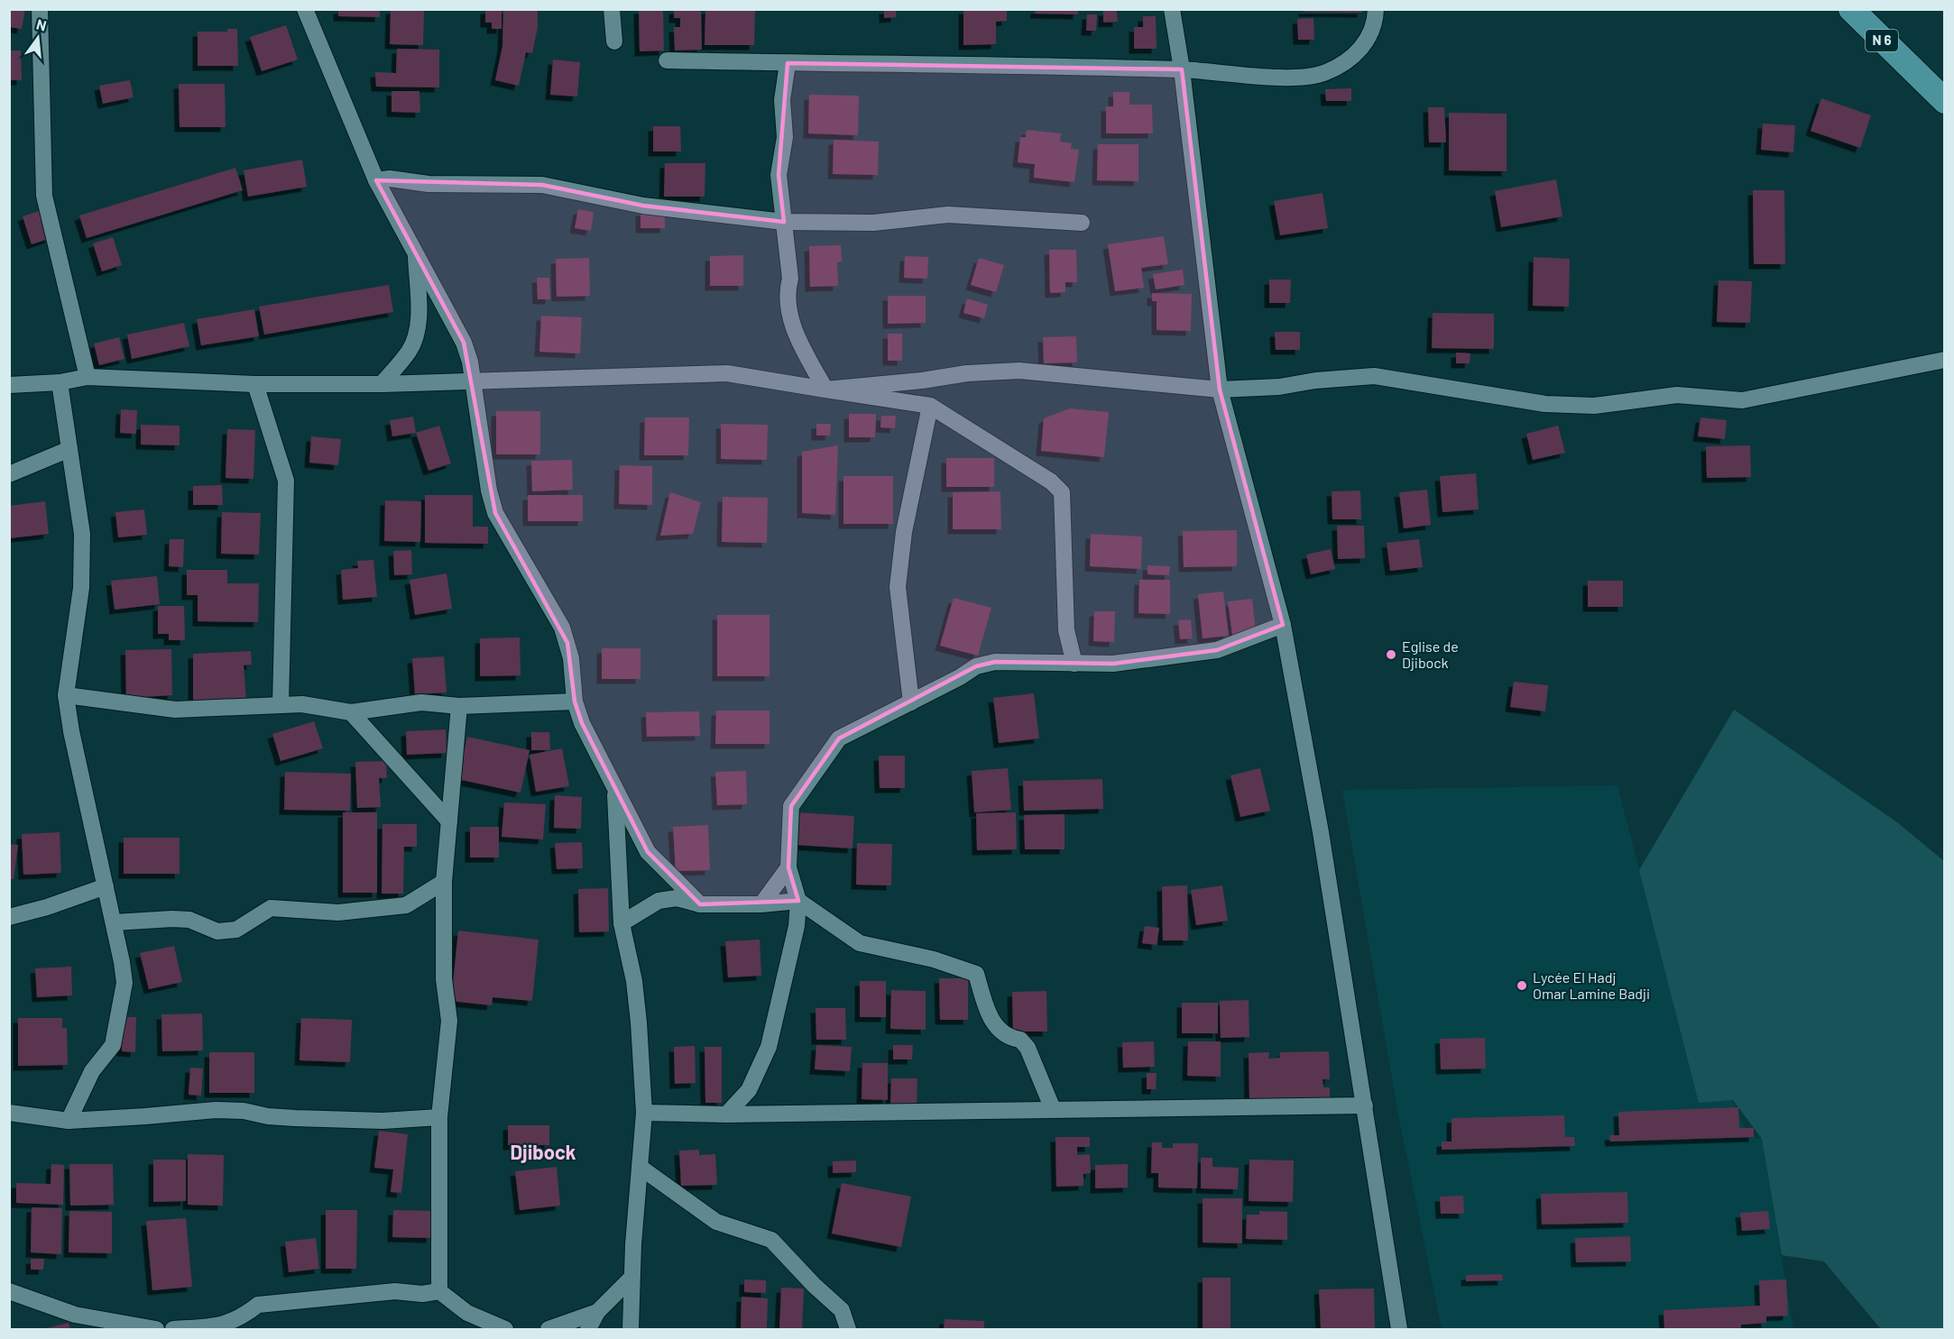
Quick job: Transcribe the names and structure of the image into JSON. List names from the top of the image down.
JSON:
{
  "streets": {
    "main road": ["N 6"]
  },
  "districts": ["Djibock"],
  "places": ["Eglise de Djibock", "Lycée El Hadj Omar Lamine Badji"],
  "north": "top"
}
